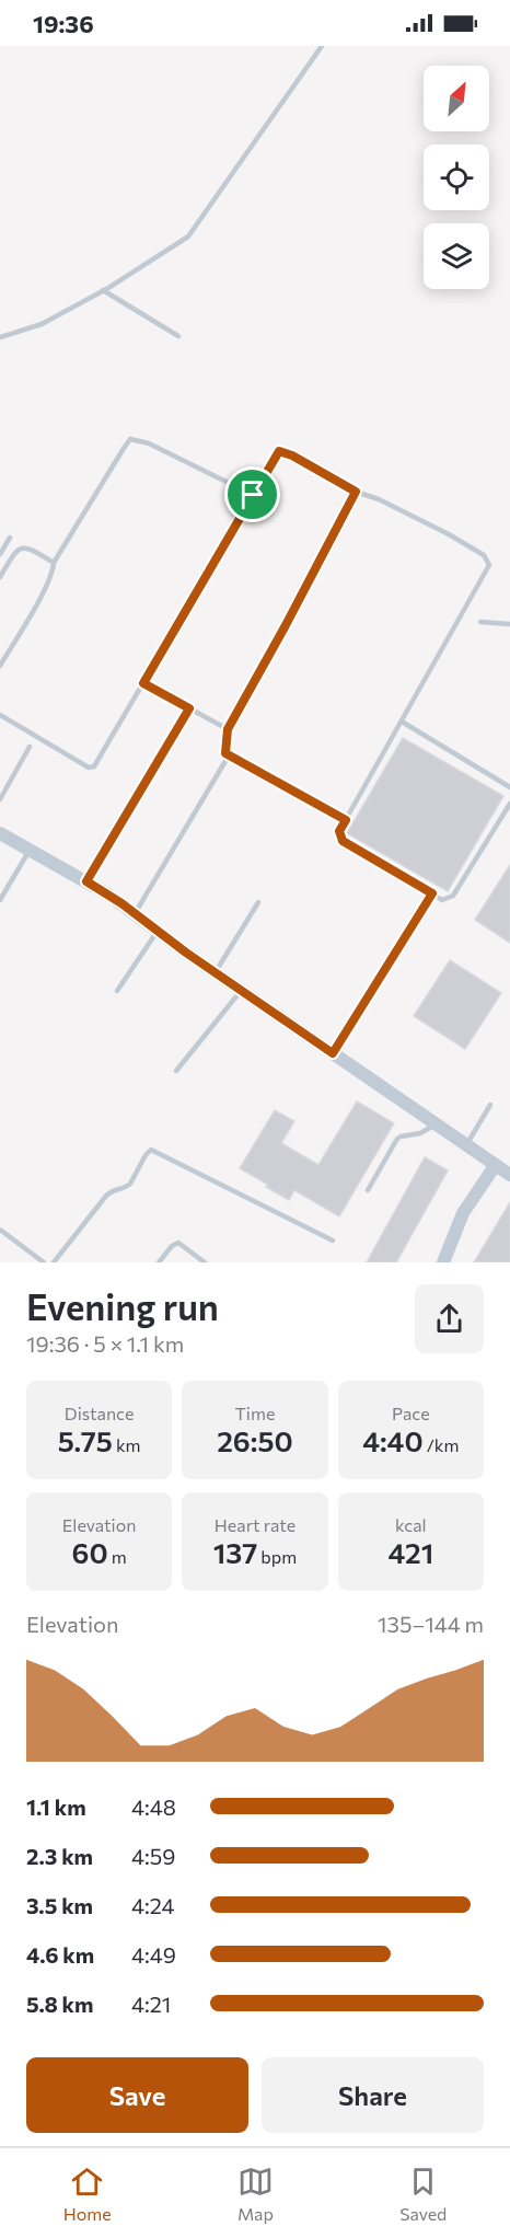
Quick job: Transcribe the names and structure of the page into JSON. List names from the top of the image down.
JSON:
{
  "north": "top right",
  "page": {
    "status": "19:36",
    "heading": ["Evening run", "19:36 · 5 × 1.1 km"],
    "stats": [
      ["Distance", "5.75 km"],
      ["Time", "26:50"],
      ["Pace", "4:40 /km"],
      ["Elevation", "60 m"],
      ["Heart rate", "137 bpm"],
      ["kcal", "421"]
    ],
    "chart": ["Elevation", "135–144 m"],
    "list": [
      {
        "name": "1.1 km",
        "note": "4:48"
      },
      {
        "name": "2.3 km",
        "note": "4:59"
      },
      {
        "name": "3.5 km",
        "note": "4:24"
      },
      {
        "name": "4.6 km",
        "note": "4:49"
      },
      {
        "name": "5.8 km",
        "note": "4:21"
      }
    ],
    "buttons": ["Save", "Share"],
    "tabs": ["Home", "Map", "Saved"]
  }
}
